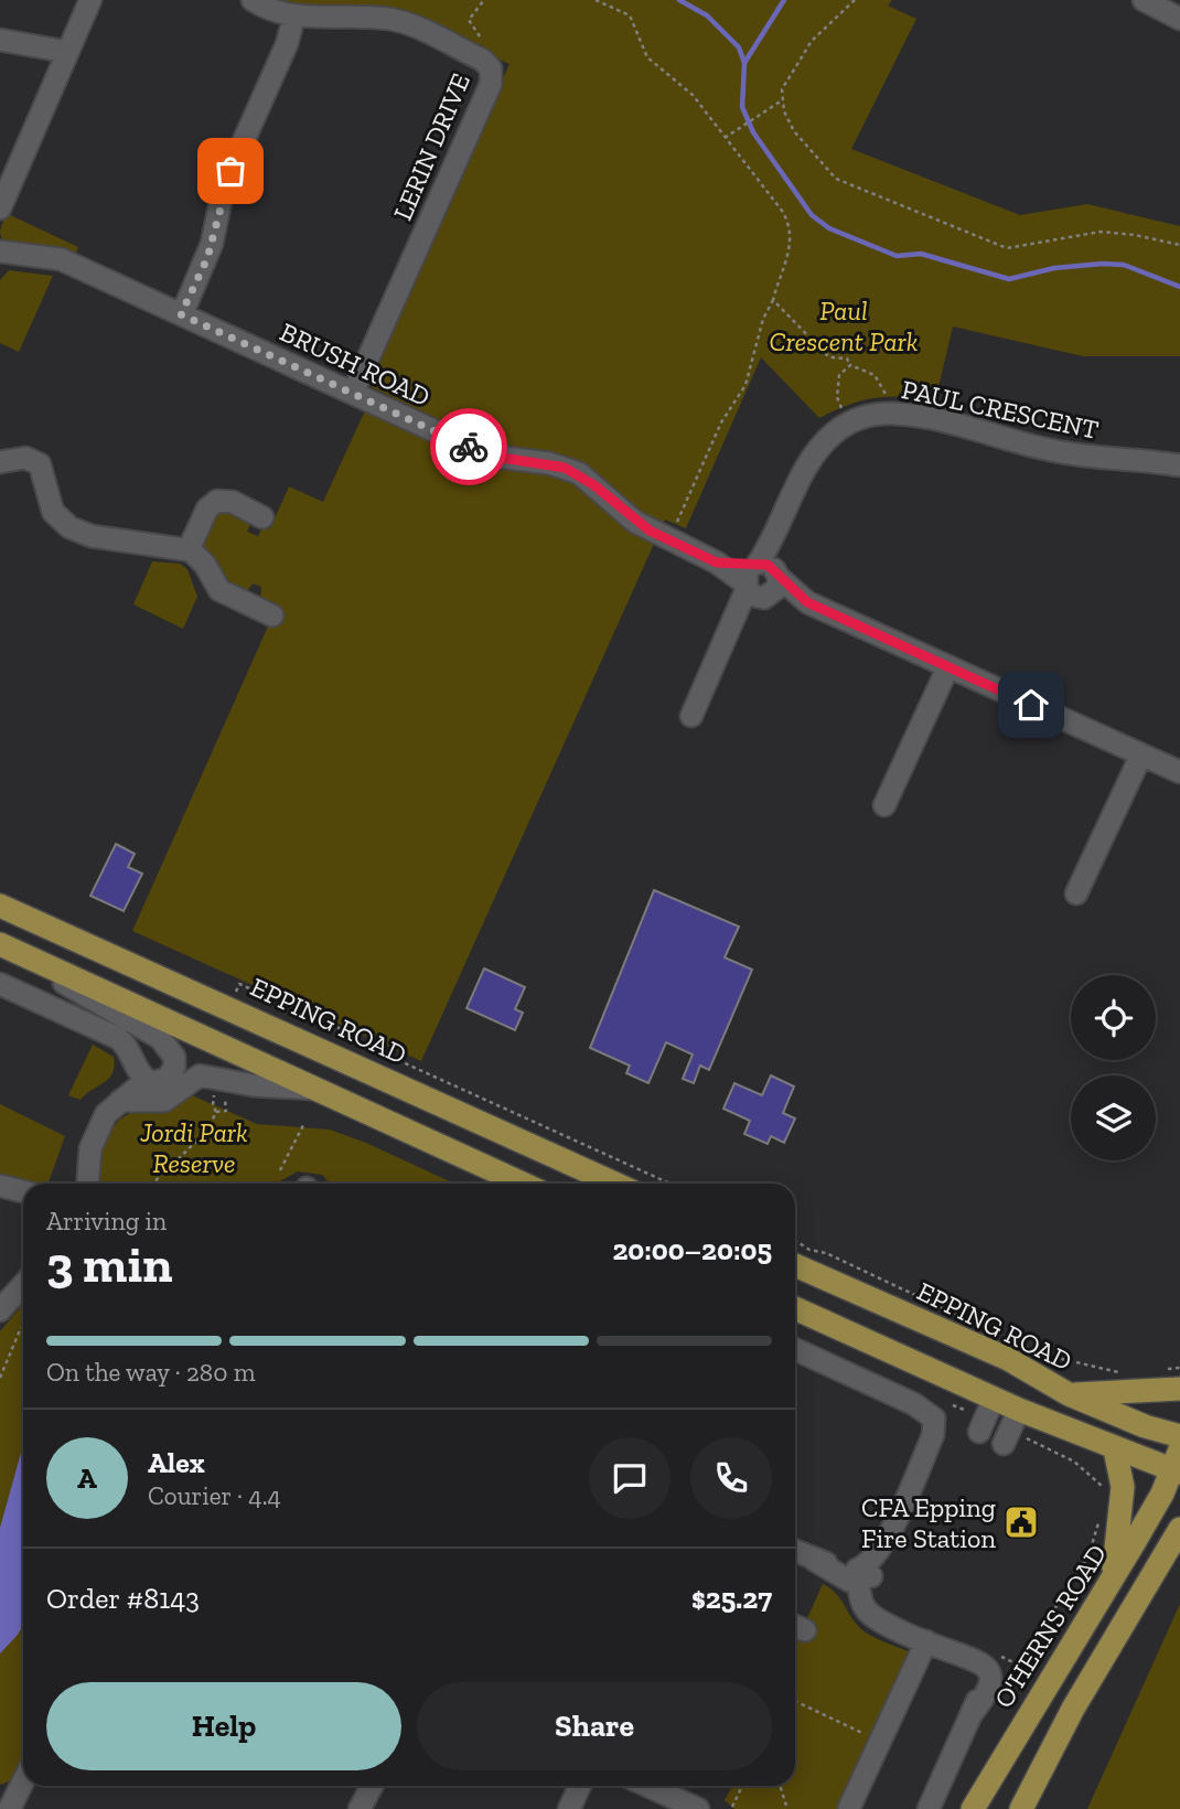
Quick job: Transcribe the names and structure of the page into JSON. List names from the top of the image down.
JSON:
{
  "streets": {
    "main road": ["EPPING ROAD", "O'HERNS ROAD"],
    "street": ["LERIN DRIVE", "BRUSH ROAD", "PAUL CRESCENT"]
  },
  "crossings": [
    ["LERIN DRIVE", "BRUSH ROAD"],
    ["BRUSH ROAD", "PAUL CRESCENT"]
  ],
  "parks": ["Paul Crescent Park", "Jordi Park Reserve"],
  "places": {
    "public building": ["CFA Epping Fire Station"]
  },
  "page": {
    "heading": ["3 min", "Arriving in", "20:00–20:05"],
    "panel": [
      "Alex",
      "Courier · 4.4",
      "Order #8143",
      "$25.27"
    ],
    "bar": "On the way · 280 m",
    "round": "A",
    "buttons": ["Help", "Share"]
  }
}
